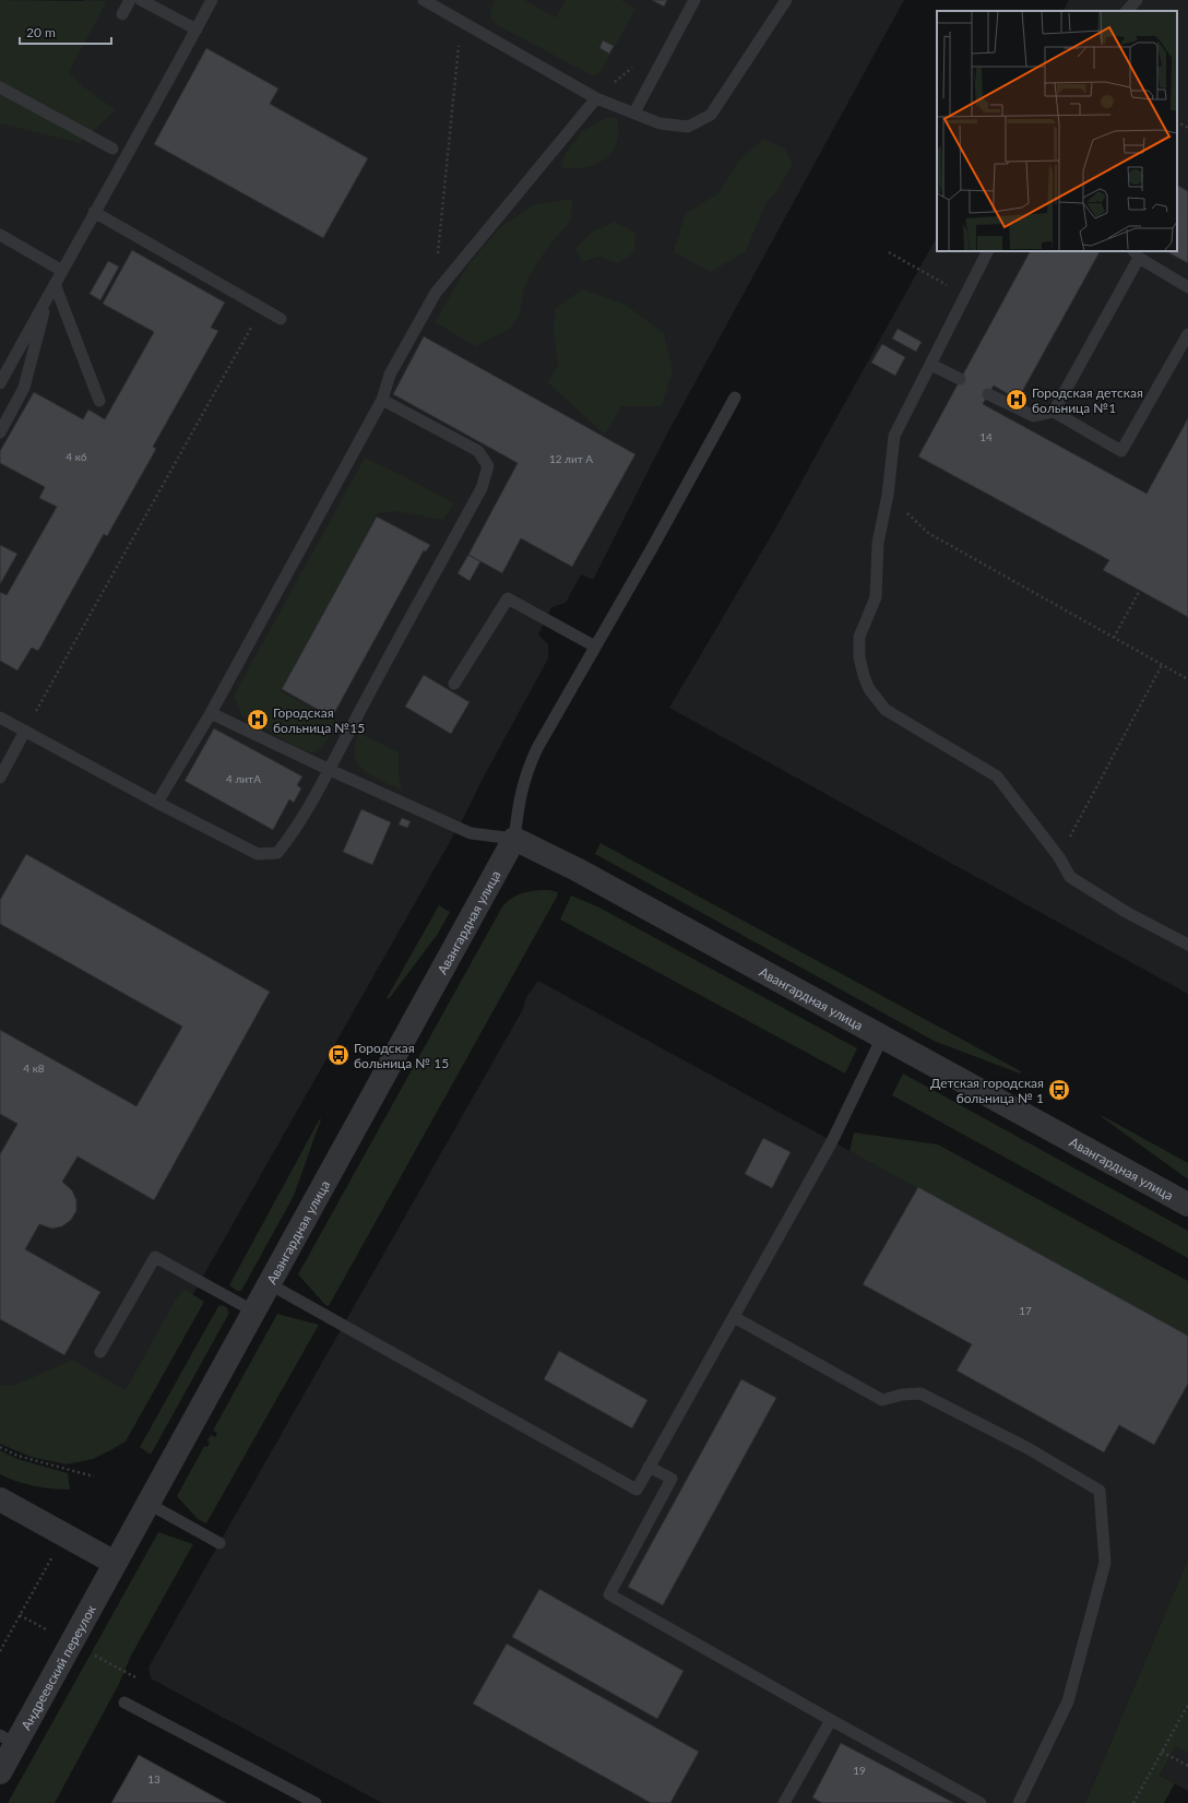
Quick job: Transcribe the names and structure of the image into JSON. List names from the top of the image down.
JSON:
{
  "streets": {
    "street": ["Авангардная улица", "Андреевский переулок"]
  },
  "crossings": [
    ["Авангардная улица", "Андреевский переулок"]
  ],
  "places": {
    "hospital": ["Городская детская больница №1", "Городская больница №15"],
    "bus stop": ["Городская больница № 15", "Детская городская больница № 1"]
  },
  "house_numbers": [
    "14",
    "4 к6",
    "12 лит А",
    "4 литА",
    "4 к8",
    "17",
    "19",
    "13"
  ],
  "scale_bar": "20 m"
}
